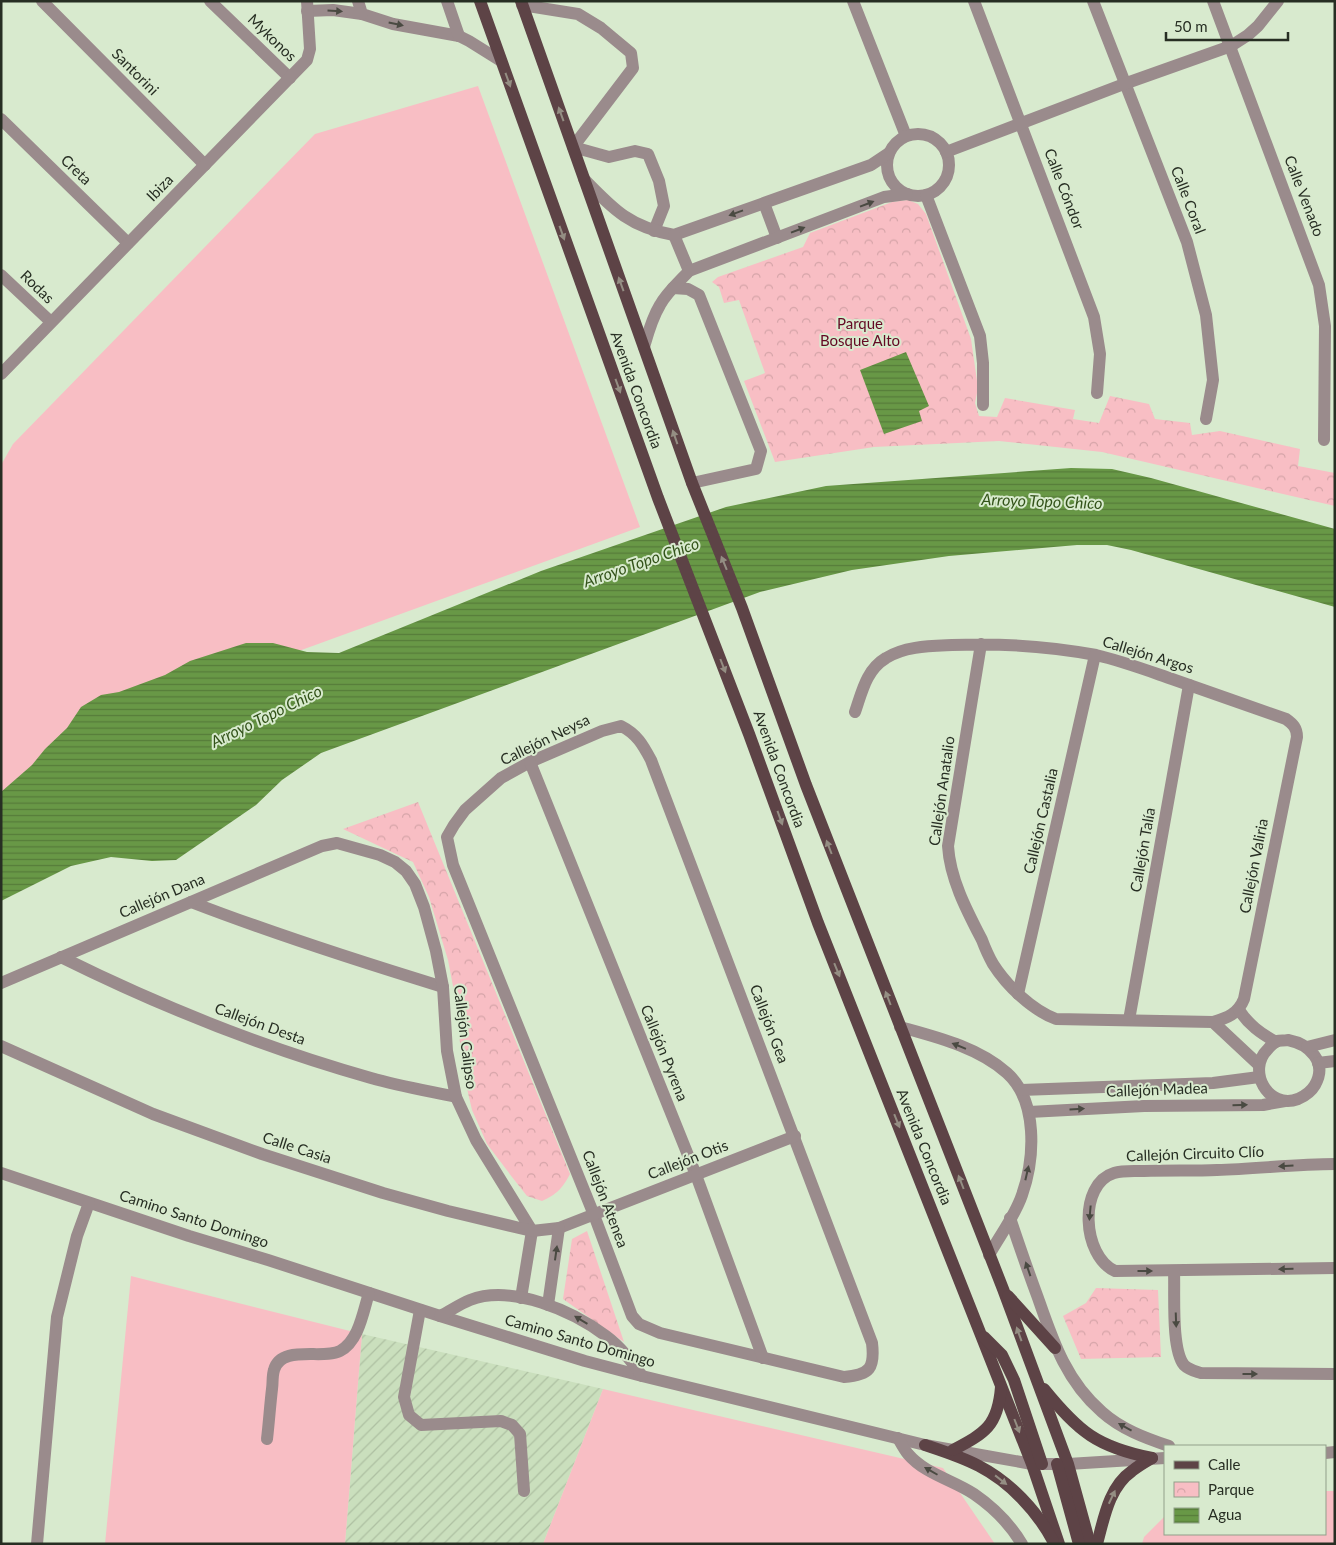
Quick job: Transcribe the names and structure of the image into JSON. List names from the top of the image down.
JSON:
{
  "streets": {
    "main road": ["Avenida Concordia"],
    "street": [
      "Mykonos",
      "Santorini",
      "Creta",
      "Ibiza",
      "Calle Cóndor",
      "Calle Venado",
      "Calle Coral",
      "Rodas",
      "Callejón Argos",
      "Callejón Neysa",
      "Callejón Anatalio",
      "Callejón Castalia",
      "Callejón Talía",
      "Callejón Valiria",
      "Callejón Dana",
      "Callejón Desta",
      "Callejón Gea",
      "Callejón Calipso",
      "Callejón Pyrena",
      "Callejón Madea",
      "Calle Casia",
      "Callejón Circuito Clío",
      "Callejón Otis",
      "Callejón Atenea",
      "Camino Santo Domingo"
    ]
  },
  "crossings": [
    ["Mykonos", "Ibiza"],
    ["Santorini", "Ibiza"],
    ["Creta", "Ibiza"],
    ["Ibiza", "Rodas"],
    ["Ibiza", "Avenida Concordia"],
    ["Avenida Concordia", "Camino Santo Domingo"],
    ["Callejón Argos", "Callejón Anatalio"],
    ["Callejón Argos", "Callejón Castalia"],
    ["Callejón Argos", "Callejón Talía"],
    ["Callejón Argos", "Callejón Valiria"],
    ["Callejón Neysa", "Callejón Gea"],
    ["Callejón Neysa", "Callejón Pyrena"],
    ["Callejón Neysa", "Callejón Atenea"],
    ["Callejón Anatalio", "Callejón Castalia"],
    ["Callejón Anatalio", "Callejón Talía"],
    ["Callejón Anatalio", "Callejón Valiria"],
    ["Callejón Dana", "Callejón Desta"],
    ["Callejón Dana", "Callejón Calipso"],
    ["Callejón Desta", "Callejón Calipso"],
    ["Callejón Gea", "Callejón Otis"],
    ["Callejón Gea", "Callejón Atenea"],
    ["Callejón Calipso", "Calle Casia"],
    ["Callejón Pyrena", "Callejón Otis"],
    ["Callejón Pyrena", "Callejón Atenea"],
    ["Calle Casia", "Callejón Otis"],
    ["Calle Casia", "Callejón Atenea"],
    ["Callejón Otis", "Callejón Atenea"]
  ],
  "water": ["Arroyo Topo Chico"],
  "parks": ["Parque Bosque Alto"],
  "legend": ["Calle", "Parque", "Agua"],
  "scale_bar": "50 m"
}
